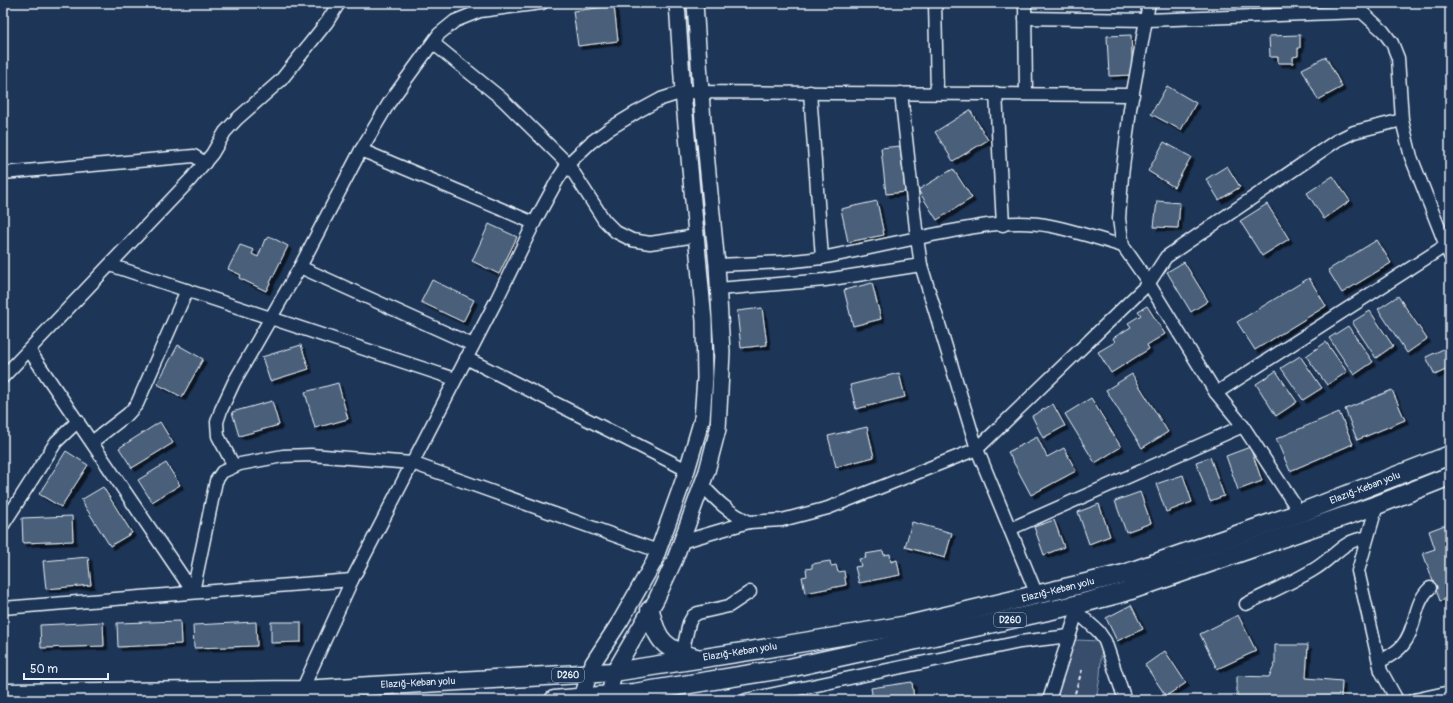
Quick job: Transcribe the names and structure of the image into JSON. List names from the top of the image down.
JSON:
{
  "streets": {
    "highway": ["Elazığ-Keban yolu", "D260"]
  },
  "scale_bar": "50 m"
}
